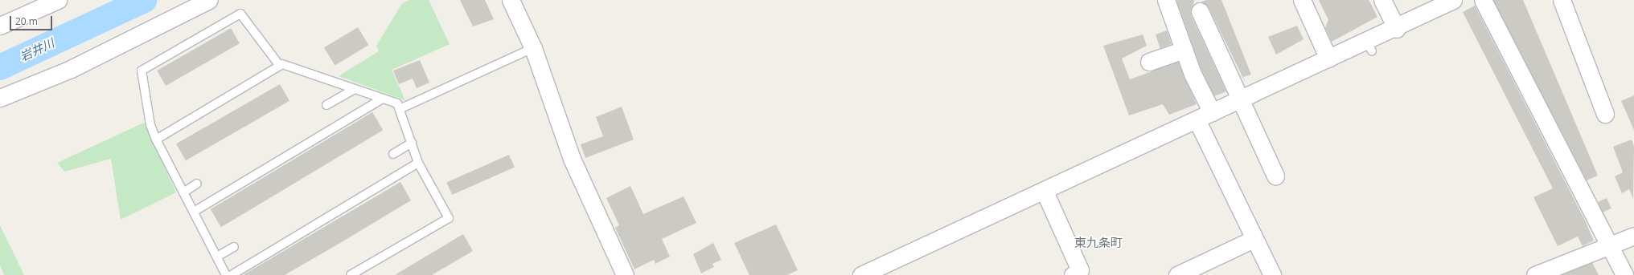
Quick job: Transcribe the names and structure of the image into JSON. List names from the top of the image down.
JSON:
{
  "districts": ["東九条町"],
  "water": ["岩井川"],
  "scale_bar": "20 m"
}
